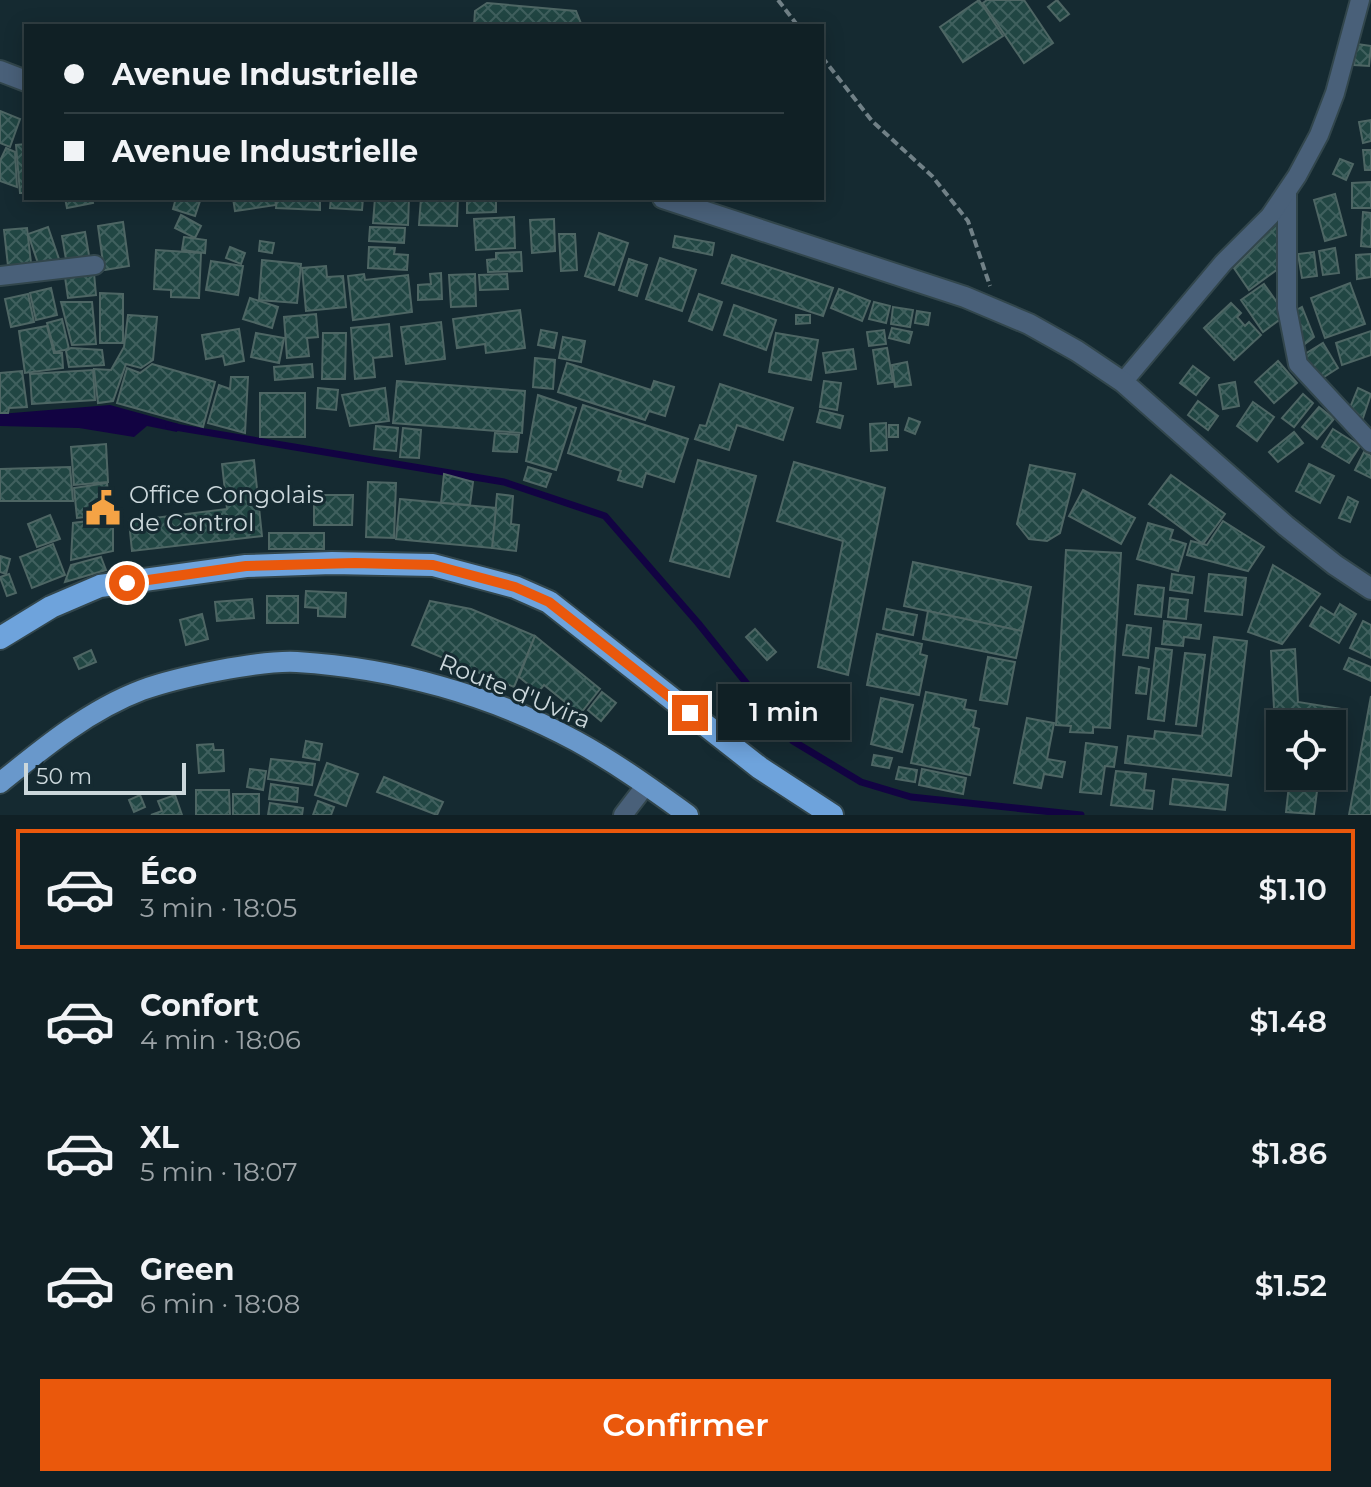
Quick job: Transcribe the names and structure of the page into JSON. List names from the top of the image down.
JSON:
{
  "streets": {
    "main road": ["Route d'Uvira"]
  },
  "places": {
    "public building": ["Office Congolais de Control"]
  },
  "scale_bar": "50 m",
  "page": {
    "banner": ["Avenue Industrielle", "Avenue Industrielle"],
    "bubble": "1 min",
    "scale": "50 m",
    "list": [
      {
        "name": "Éco",
        "note": "3 min · 18:05",
        "value": "$1.10"
      },
      {
        "name": "Confort",
        "note": "4 min · 18:06",
        "value": "$1.48"
      },
      {
        "name": "XL",
        "note": "5 min · 18:07",
        "value": "$1.86"
      },
      {
        "name": "Green",
        "note": "6 min · 18:08",
        "value": "$1.52"
      }
    ],
    "buttons": "Confirmer"
  }
}
